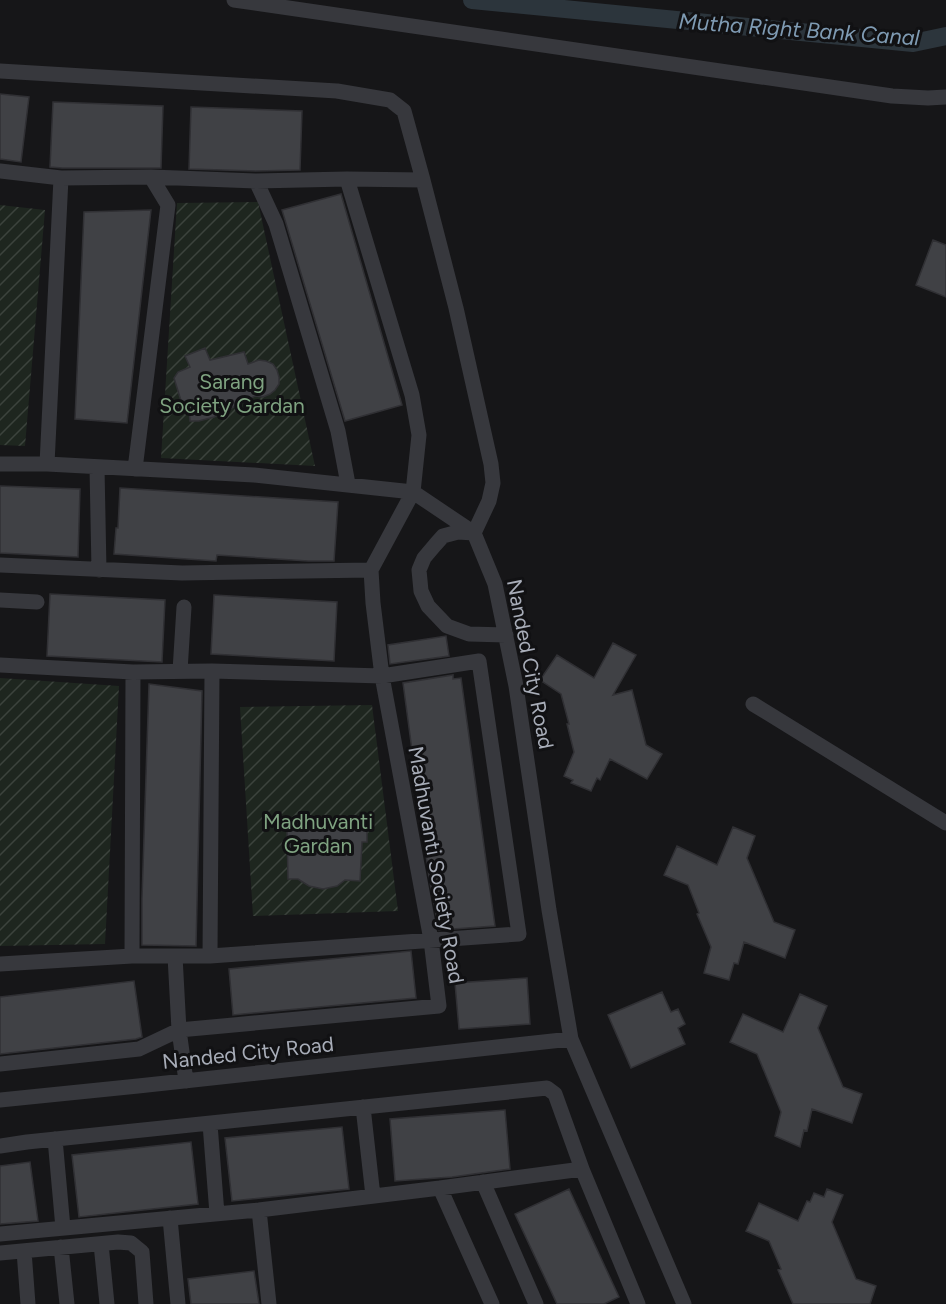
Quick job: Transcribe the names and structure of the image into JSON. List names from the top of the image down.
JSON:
{
  "streets": {
    "street": ["Nanded City Road", "Madhuvanti Society Road"]
  },
  "water": ["Mutha Right Bank Canal"],
  "parks": ["Sarang Society Gardan", "Madhuvanti Gardan"]
}
